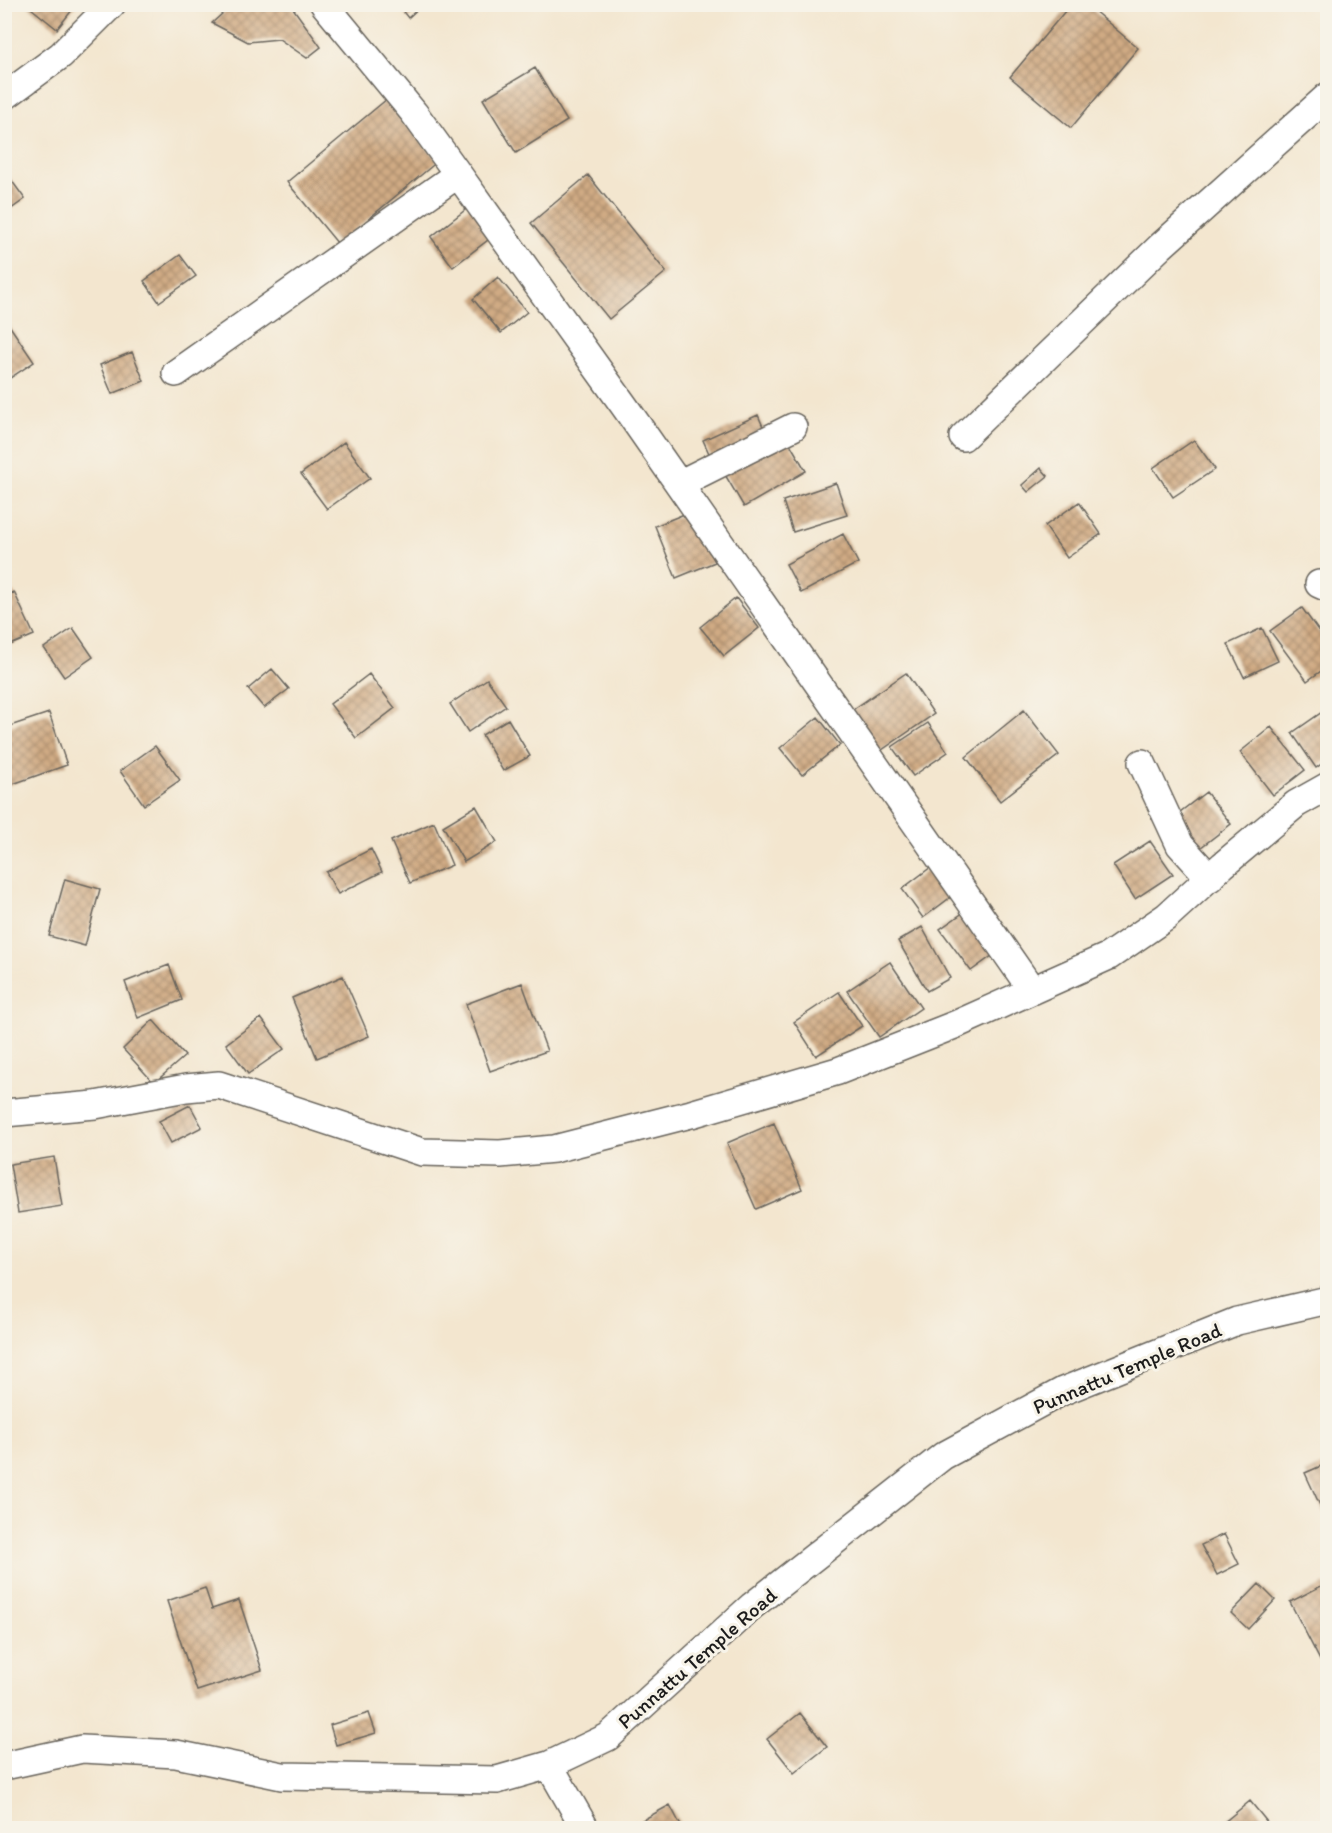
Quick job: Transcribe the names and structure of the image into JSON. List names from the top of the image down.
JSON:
{
  "streets": {
    "street": ["Punnattu Temple Road"]
  }
}
